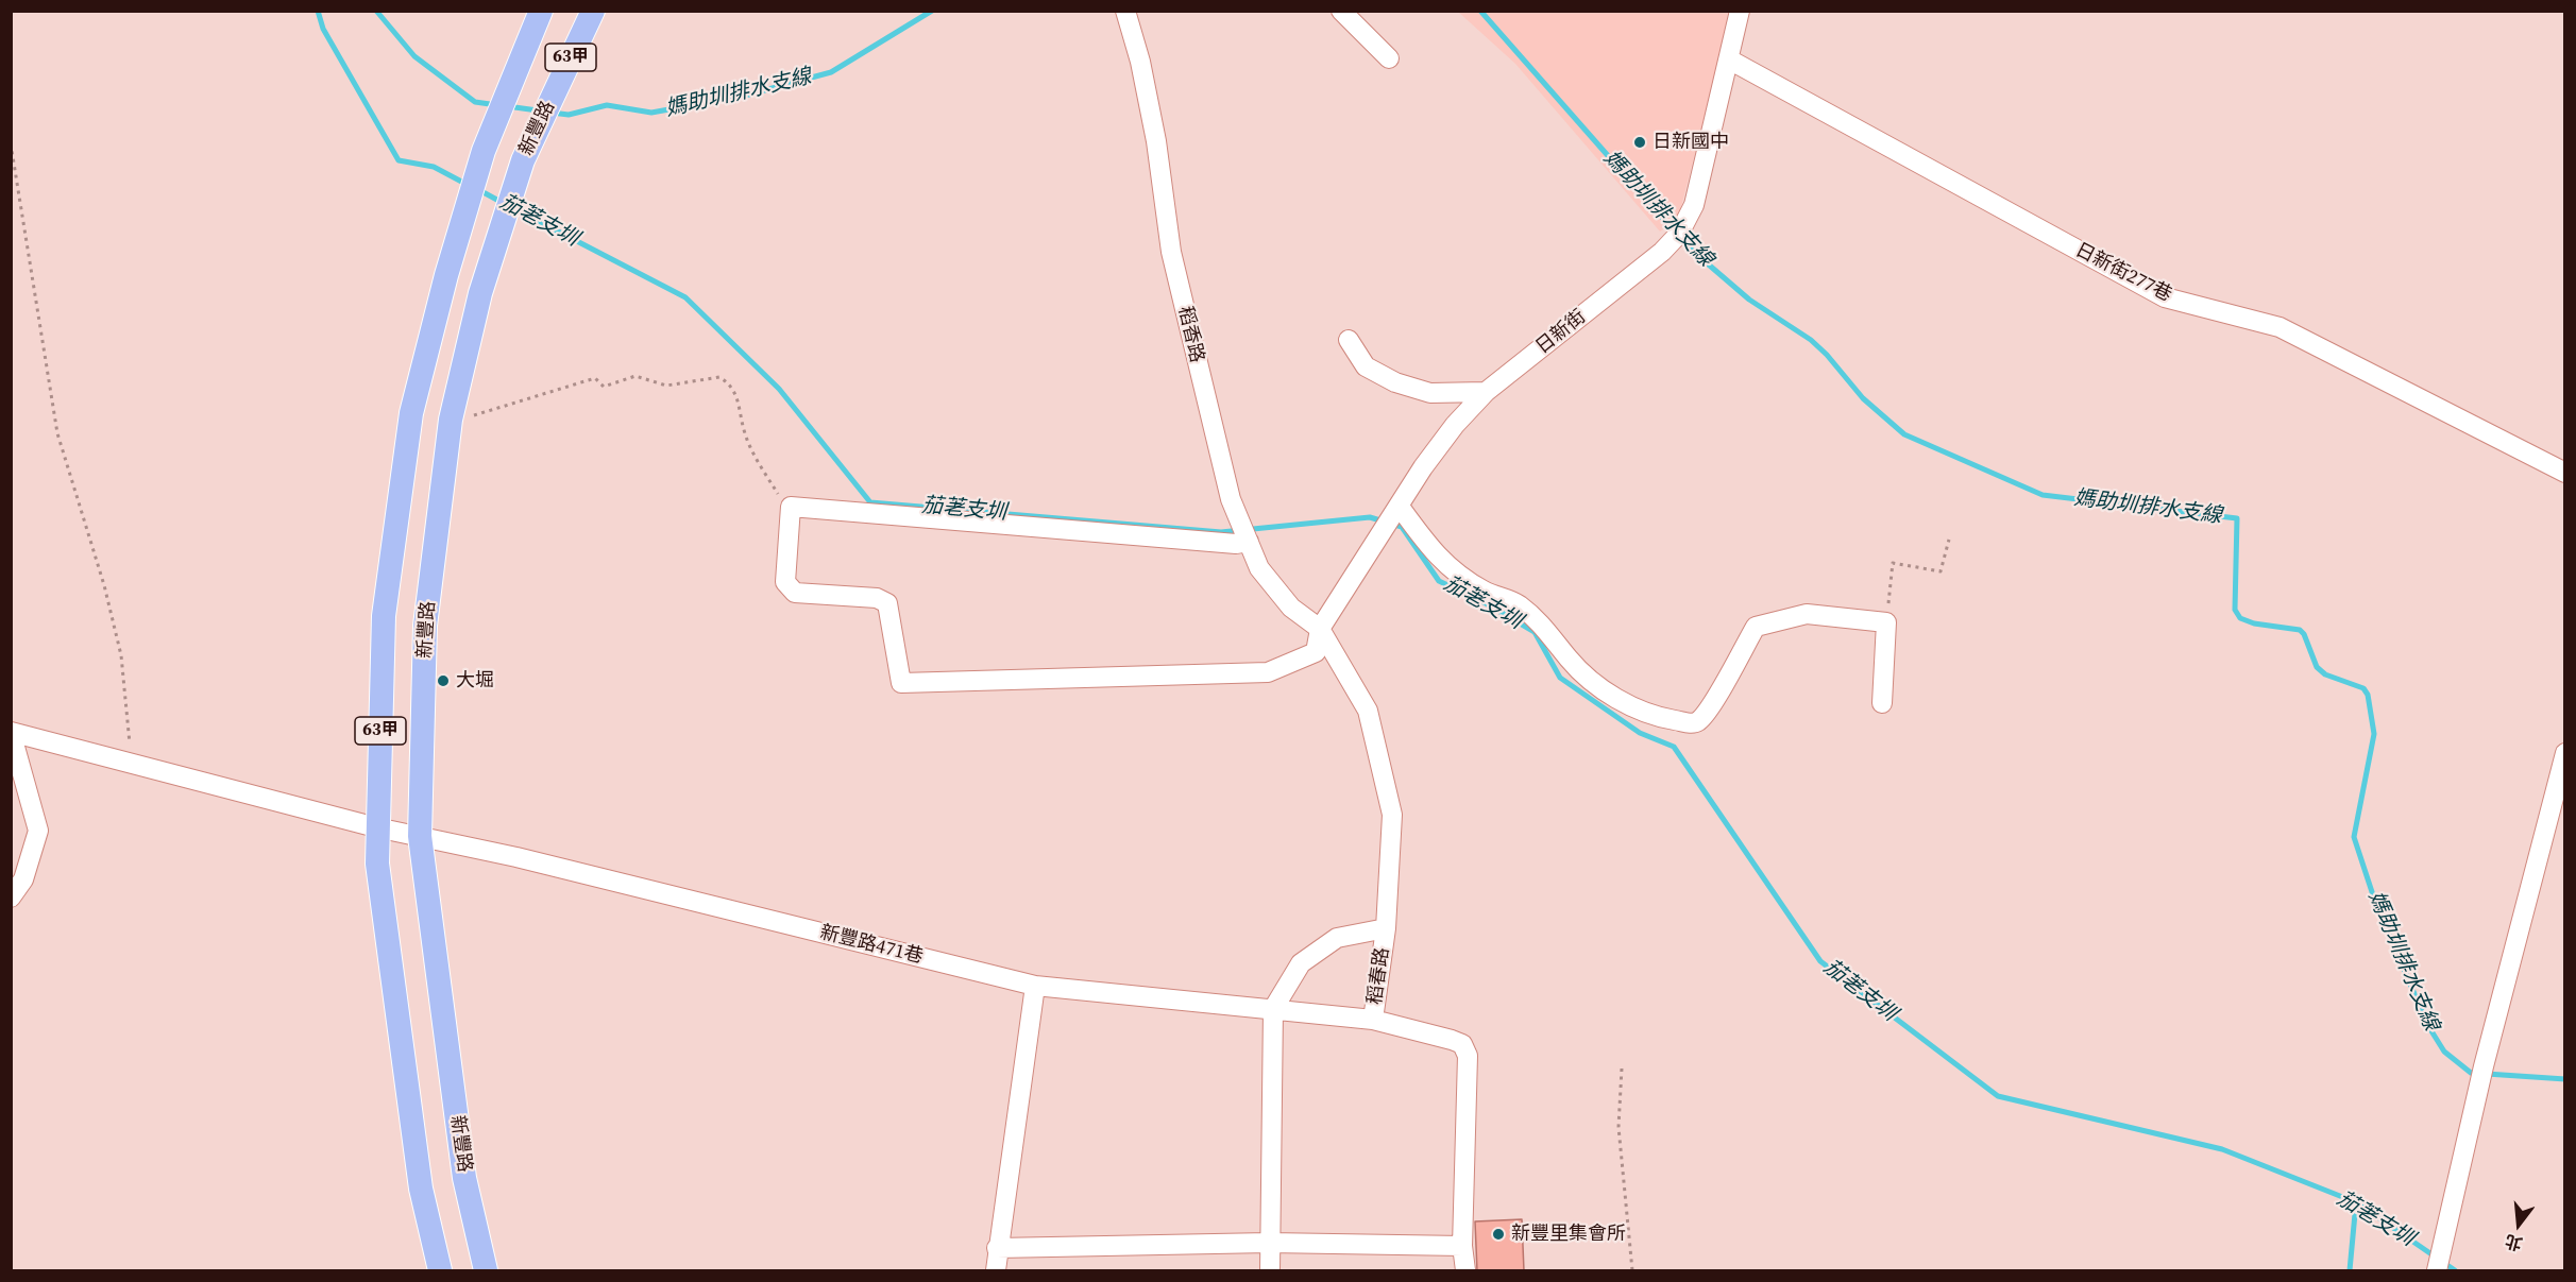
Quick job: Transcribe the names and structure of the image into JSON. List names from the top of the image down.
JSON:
{
  "streets": {
    "main road": ["63甲", "新豐路"],
    "street": [
      "日新街277巷",
      "日新街",
      "稻香路",
      "新豐路471巷",
      "稻春路"
    ]
  },
  "crossings": [
    ["63甲", "新豐路471巷"],
    ["新豐路", "新豐路471巷"],
    ["日新街277巷", "日新街"],
    ["日新街", "稻香路"],
    ["日新街", "稻春路"],
    ["稻香路", "稻春路"],
    ["新豐路471巷", "稻春路"]
  ],
  "water": ["媽助圳排水支線", "茄荖支圳"],
  "places": ["日新國中", "大堀", "新豐里集會所"],
  "north": "bottom"
}
